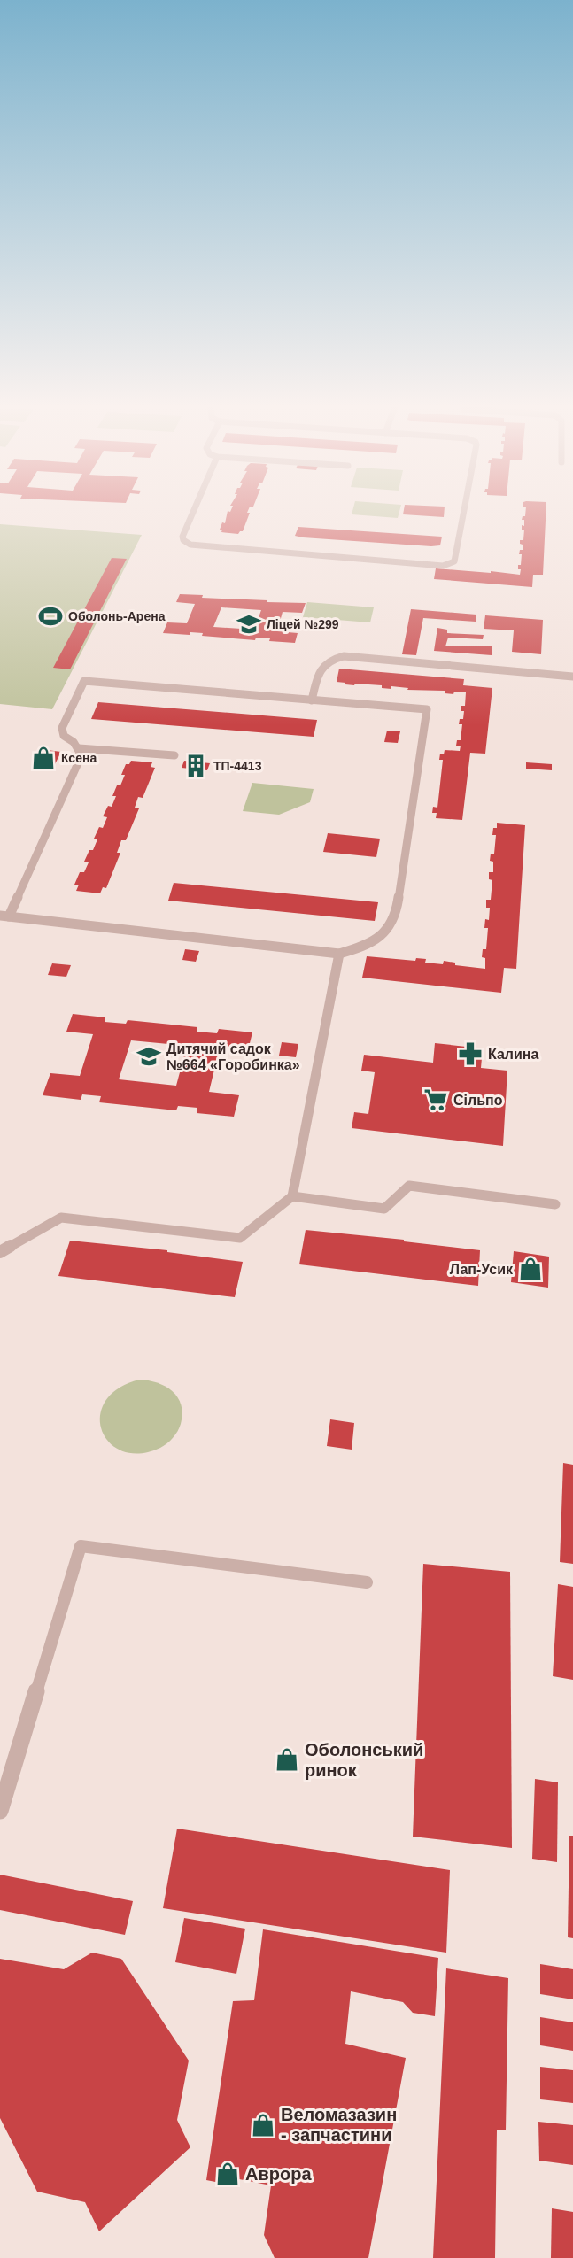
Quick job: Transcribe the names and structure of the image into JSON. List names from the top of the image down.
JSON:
{
  "places": {
    "sports": ["Оболонь-Арена"],
    "school or university": ["Ліцей №299", "Дитячий садок №664 «Горобинка»"],
    "shop": [
      "Ксена",
      "Лап-Усик",
      "Оболонський ринок",
      "Веломазазин - запчастини",
      "Аврора"
    ],
    "building": ["ТП-4413"],
    "pharmacy": ["Калина"],
    "supermarket": ["Сільпо"]
  }
}
